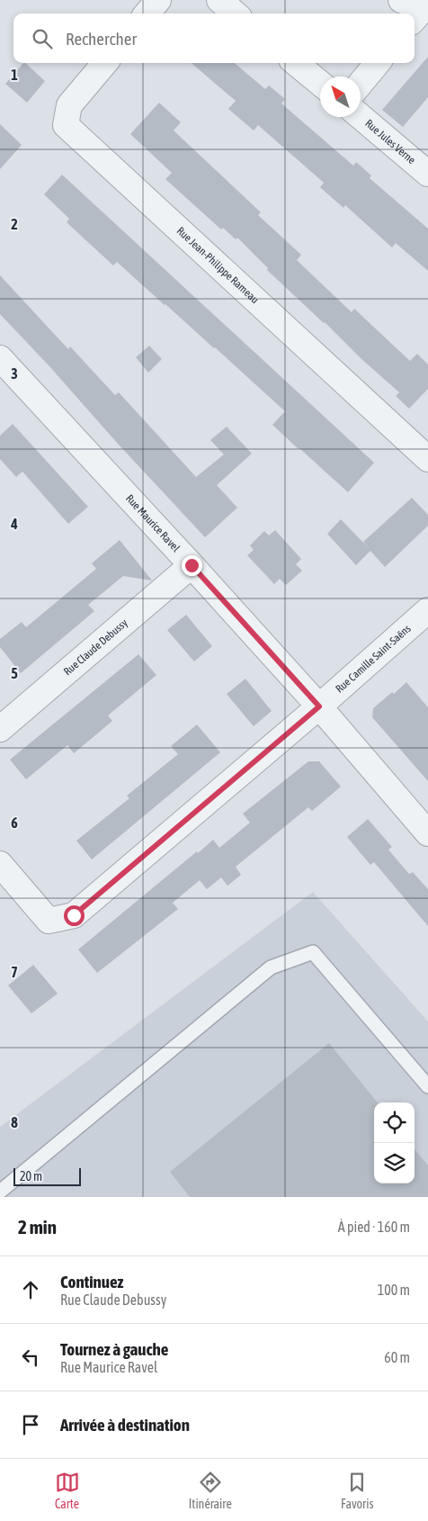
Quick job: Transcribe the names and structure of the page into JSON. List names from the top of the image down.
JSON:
{
  "streets": {
    "street": [
      "Rue Jules Verne",
      "Rue Jean-Philippe Rameau",
      "Rue Maurice Ravel",
      "Rue Claude Debussy",
      "Rue Camille Saint-Saëns"
    ]
  },
  "crossings": [
    ["Rue Maurice Ravel", "Rue Claude Debussy"],
    ["Rue Maurice Ravel", "Rue Camille Saint-Saëns"]
  ],
  "scale_bar": "20 m",
  "north": "top left",
  "page": {
    "search": "Rechercher",
    "scale": "20 m",
    "heading": ["2 min", "À pied · 160 m"],
    "list": [
      ["Continuez", "Rue Claude Debussy", "100 m"],
      ["Tournez à gauche", "Rue Maurice Ravel", "60 m"],
      "Arrivée à destination"
    ],
    "nav": ["Carte", "Itinéraire", "Favoris"]
  },
  "grid": {
    "rows": [
      "1",
      "2",
      "3",
      "4",
      "5",
      "6",
      "7",
      "8"
    ]
  }
}
